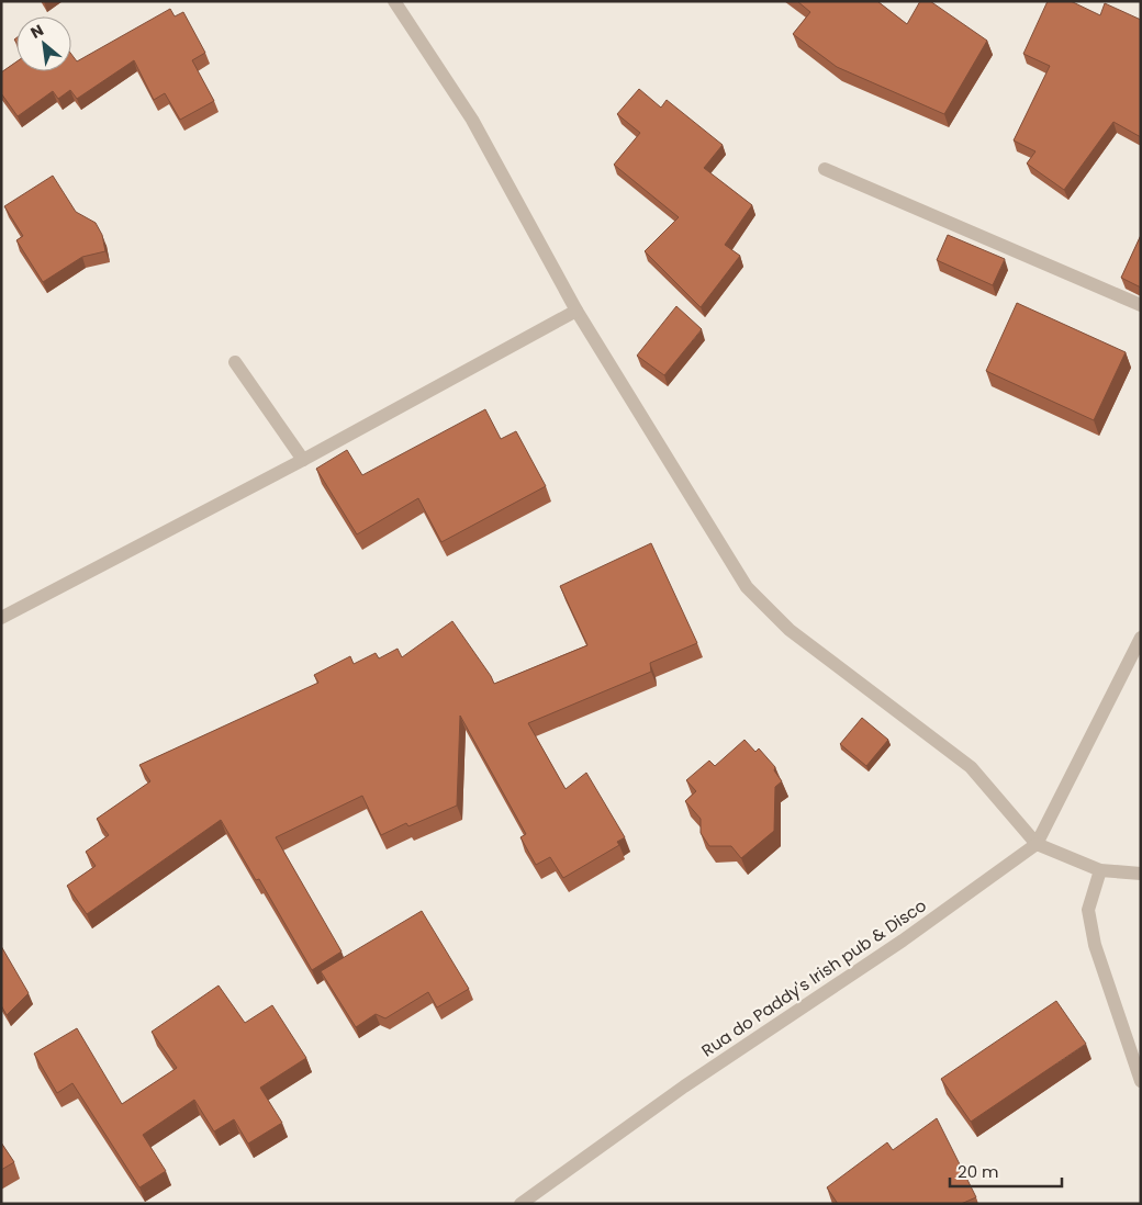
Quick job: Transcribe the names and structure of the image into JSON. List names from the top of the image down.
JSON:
{
  "streets": {
    "street": ["Rua do Paddy's Irish pub & Disco"]
  },
  "scale_bar": "20 m",
  "north": "top left"
}
